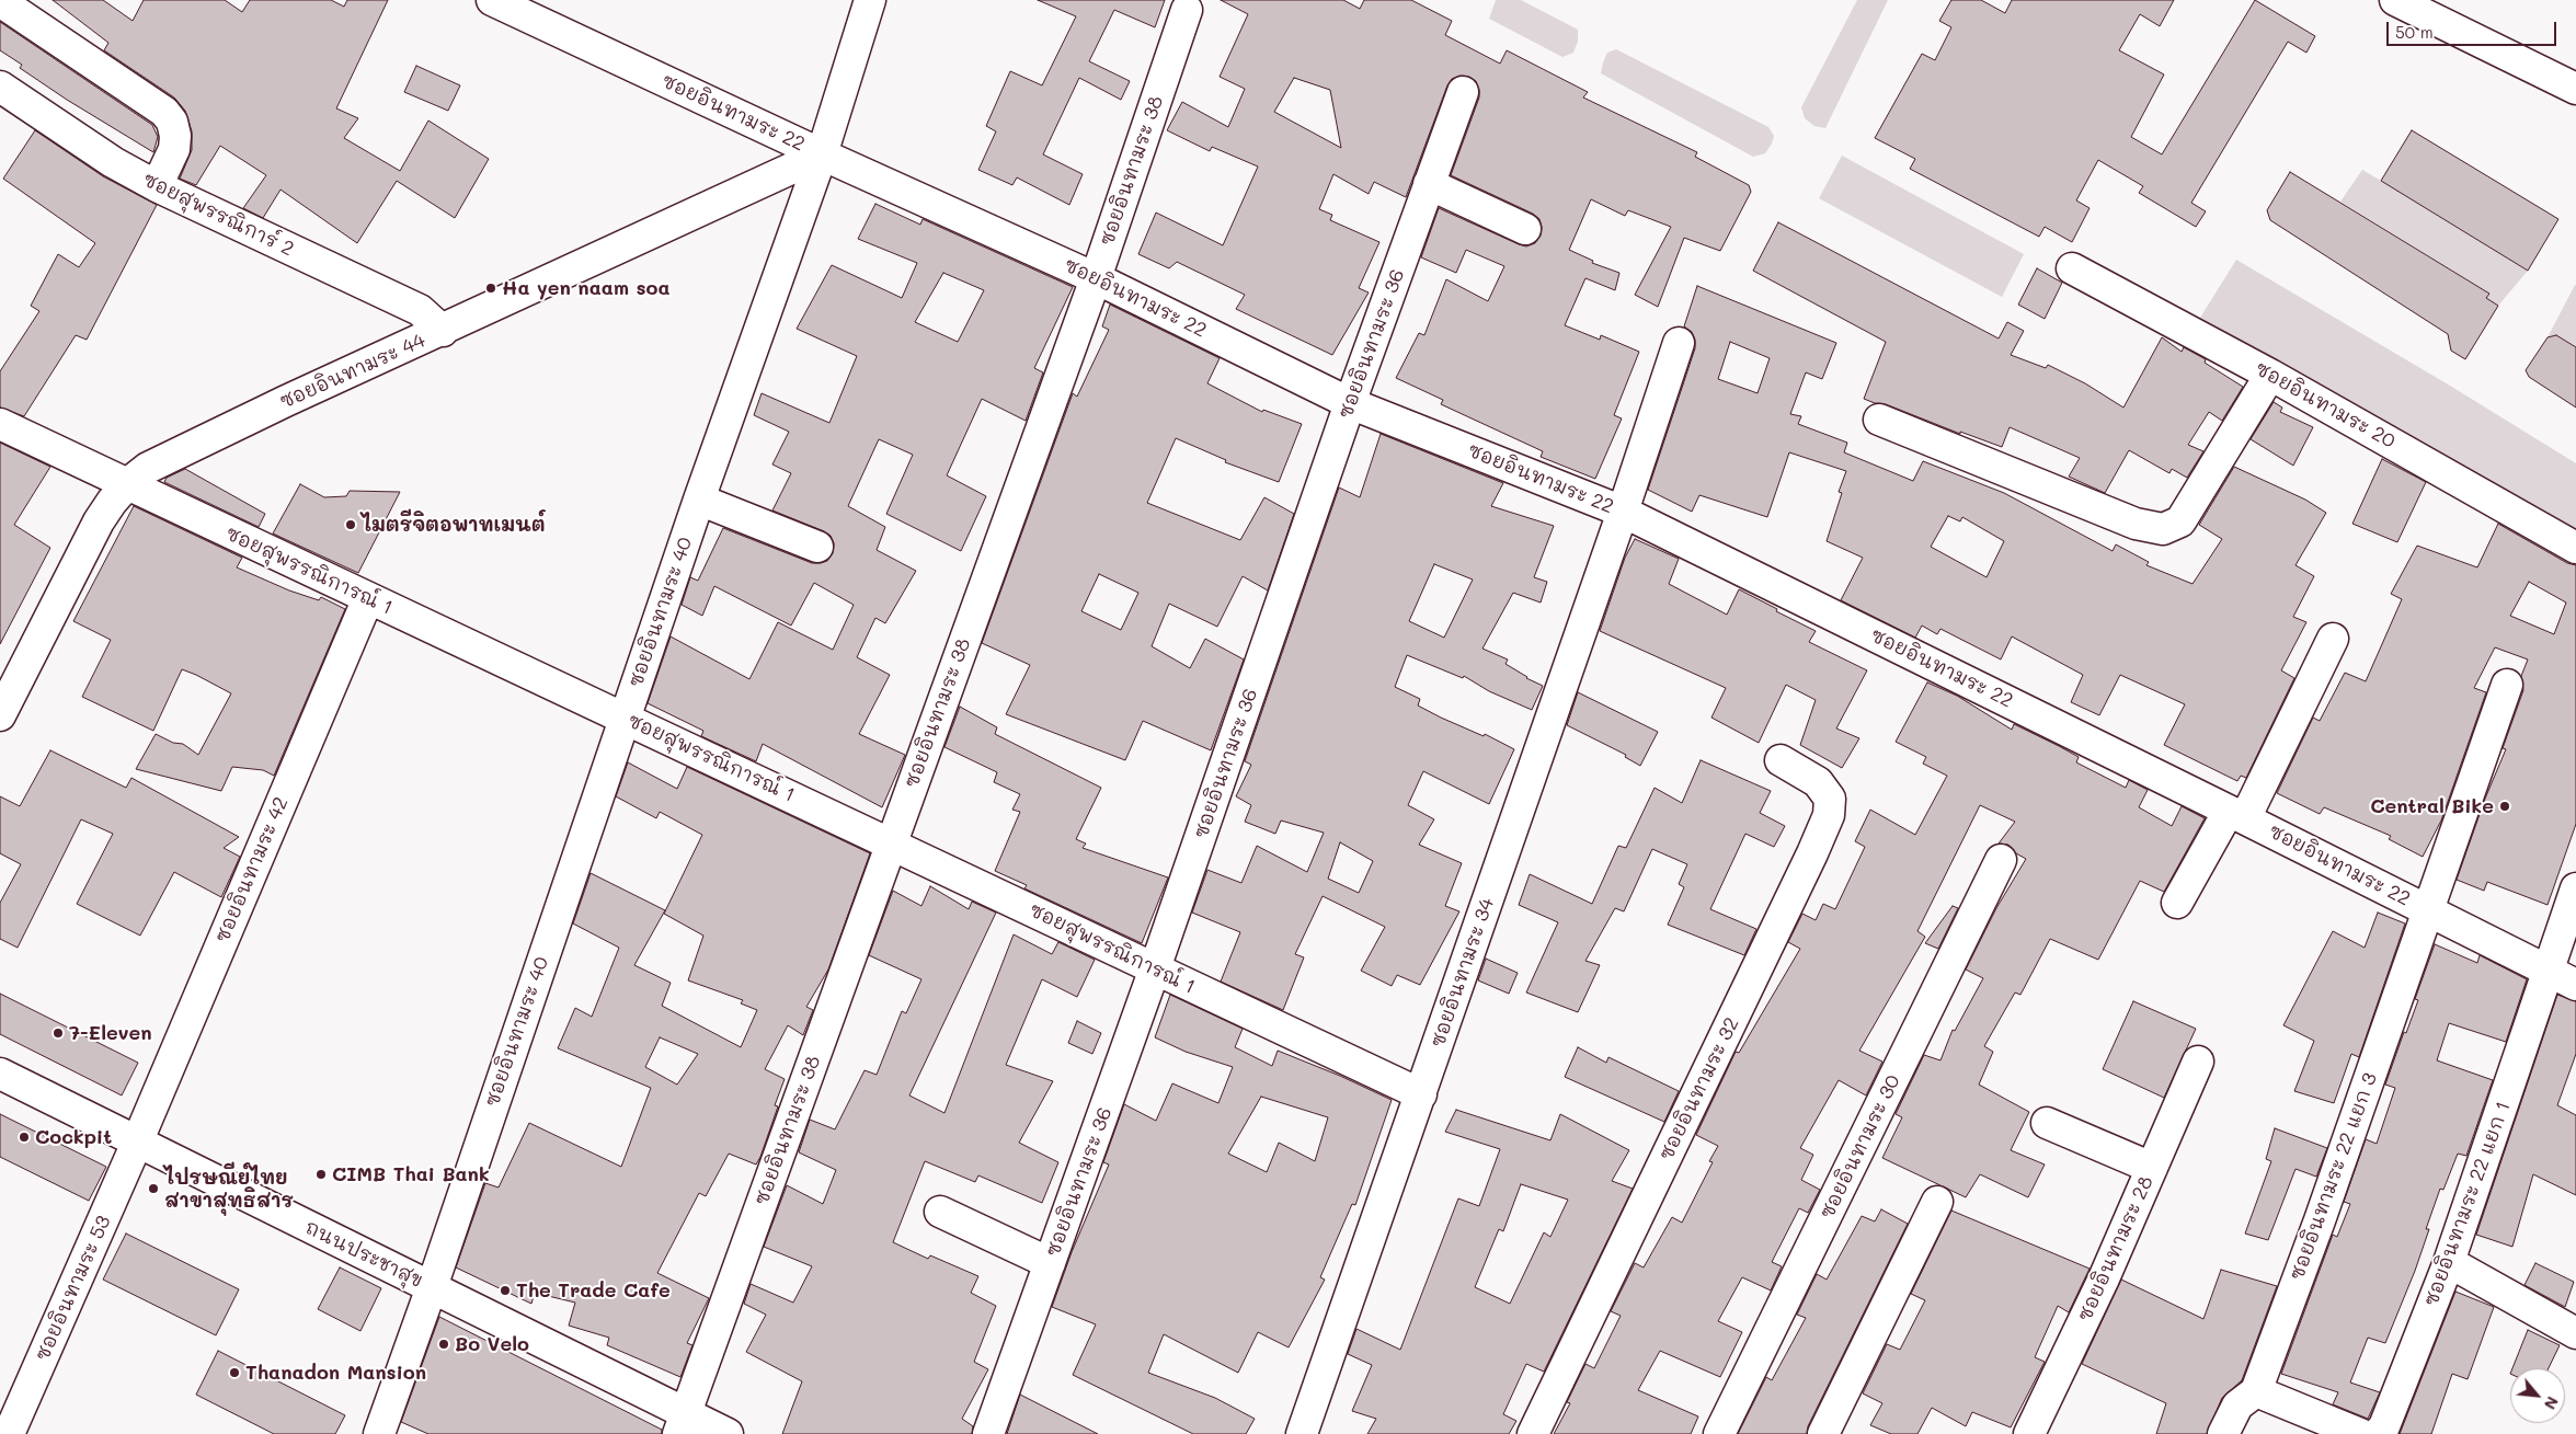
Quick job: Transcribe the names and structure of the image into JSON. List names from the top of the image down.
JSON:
{
  "streets": {
    "street": [
      "ซอยอินทามระ 22",
      "ซอยอินทามระ 38",
      "ซอยสุพรรณิการ์ 2",
      "ซอยอินทามระ 36",
      "ซอยอินทามระ 44",
      "ซอยอินทามระ 20",
      "ซอยสุพรรณิการณ์ 1",
      "ซอยอินทามระ 40",
      "ซอยอินทามระ 42",
      "ซอยอินทามระ 34",
      "ซอยอินทามระ 32",
      "ซอยอินทามระ 30",
      "ซอยอินทามระ 22 แยก 3",
      "ซอยอินทามระ 22 แยก 1",
      "ซอยอินทามระ 28",
      "ถนนประชาสุข",
      "ซอยอินทามระ 53"
    ]
  },
  "crossings": [
    ["ซอยอินทามระ 22", "ซอยอินทามระ 38"],
    ["ซอยอินทามระ 22", "ซอยอินทามระ 36"],
    ["ซอยอินทามระ 22", "ซอยอินทามระ 44"],
    ["ซอยอินทามระ 22", "ซอยอินทามระ 40"],
    ["ซอยอินทามระ 22", "ซอยอินทามระ 34"],
    ["ซอยอินทามระ 22", "ซอยอินทามระ 22 แยก 3"],
    ["ซอยอินทามระ 22", "ซอยอินทามระ 22 แยก 1"],
    ["ซอยอินทามระ 38", "ซอยสุพรรณิการณ์ 1"],
    ["ซอยอินทามระ 38", "ถนนประชาสุข"],
    ["ซอยสุพรรณิการ์ 2", "ซอยอินทามระ 44"],
    ["ซอยอินทามระ 36", "ซอยสุพรรณิการณ์ 1"],
    ["ซอยอินทามระ 44", "ซอยสุพรรณิการณ์ 1"],
    ["ซอยอินทามระ 44", "ซอยอินทามระ 40"],
    ["ซอยสุพรรณิการณ์ 1", "ซอยอินทามระ 40"],
    ["ซอยสุพรรณิการณ์ 1", "ซอยอินทามระ 42"],
    ["ซอยสุพรรณิการณ์ 1", "ซอยอินทามระ 34"],
    ["ซอยอินทามระ 40", "ถนนประชาสุข"],
    ["ซอยอินทามระ 42", "ถนนประชาสุข"],
    ["ซอยอินทามระ 42", "ซอยอินทามระ 53"],
    ["ถนนประชาสุข", "ซอยอินทามระ 53"]
  ],
  "places": [
    "Ha yen naam soa",
    "ไมตรีจิตอพาทเมนต์",
    "Central Bike",
    "7-Eleven",
    "Cockpit",
    "CIMB Thai Bank",
    "ไปรษณีย์ไทย สาขาสุทธิสาร",
    "The Trade Cafe",
    "Bo Velo",
    "Thanadon Mansion"
  ],
  "scale_bar": "50 m",
  "north": "bottom right"
}
